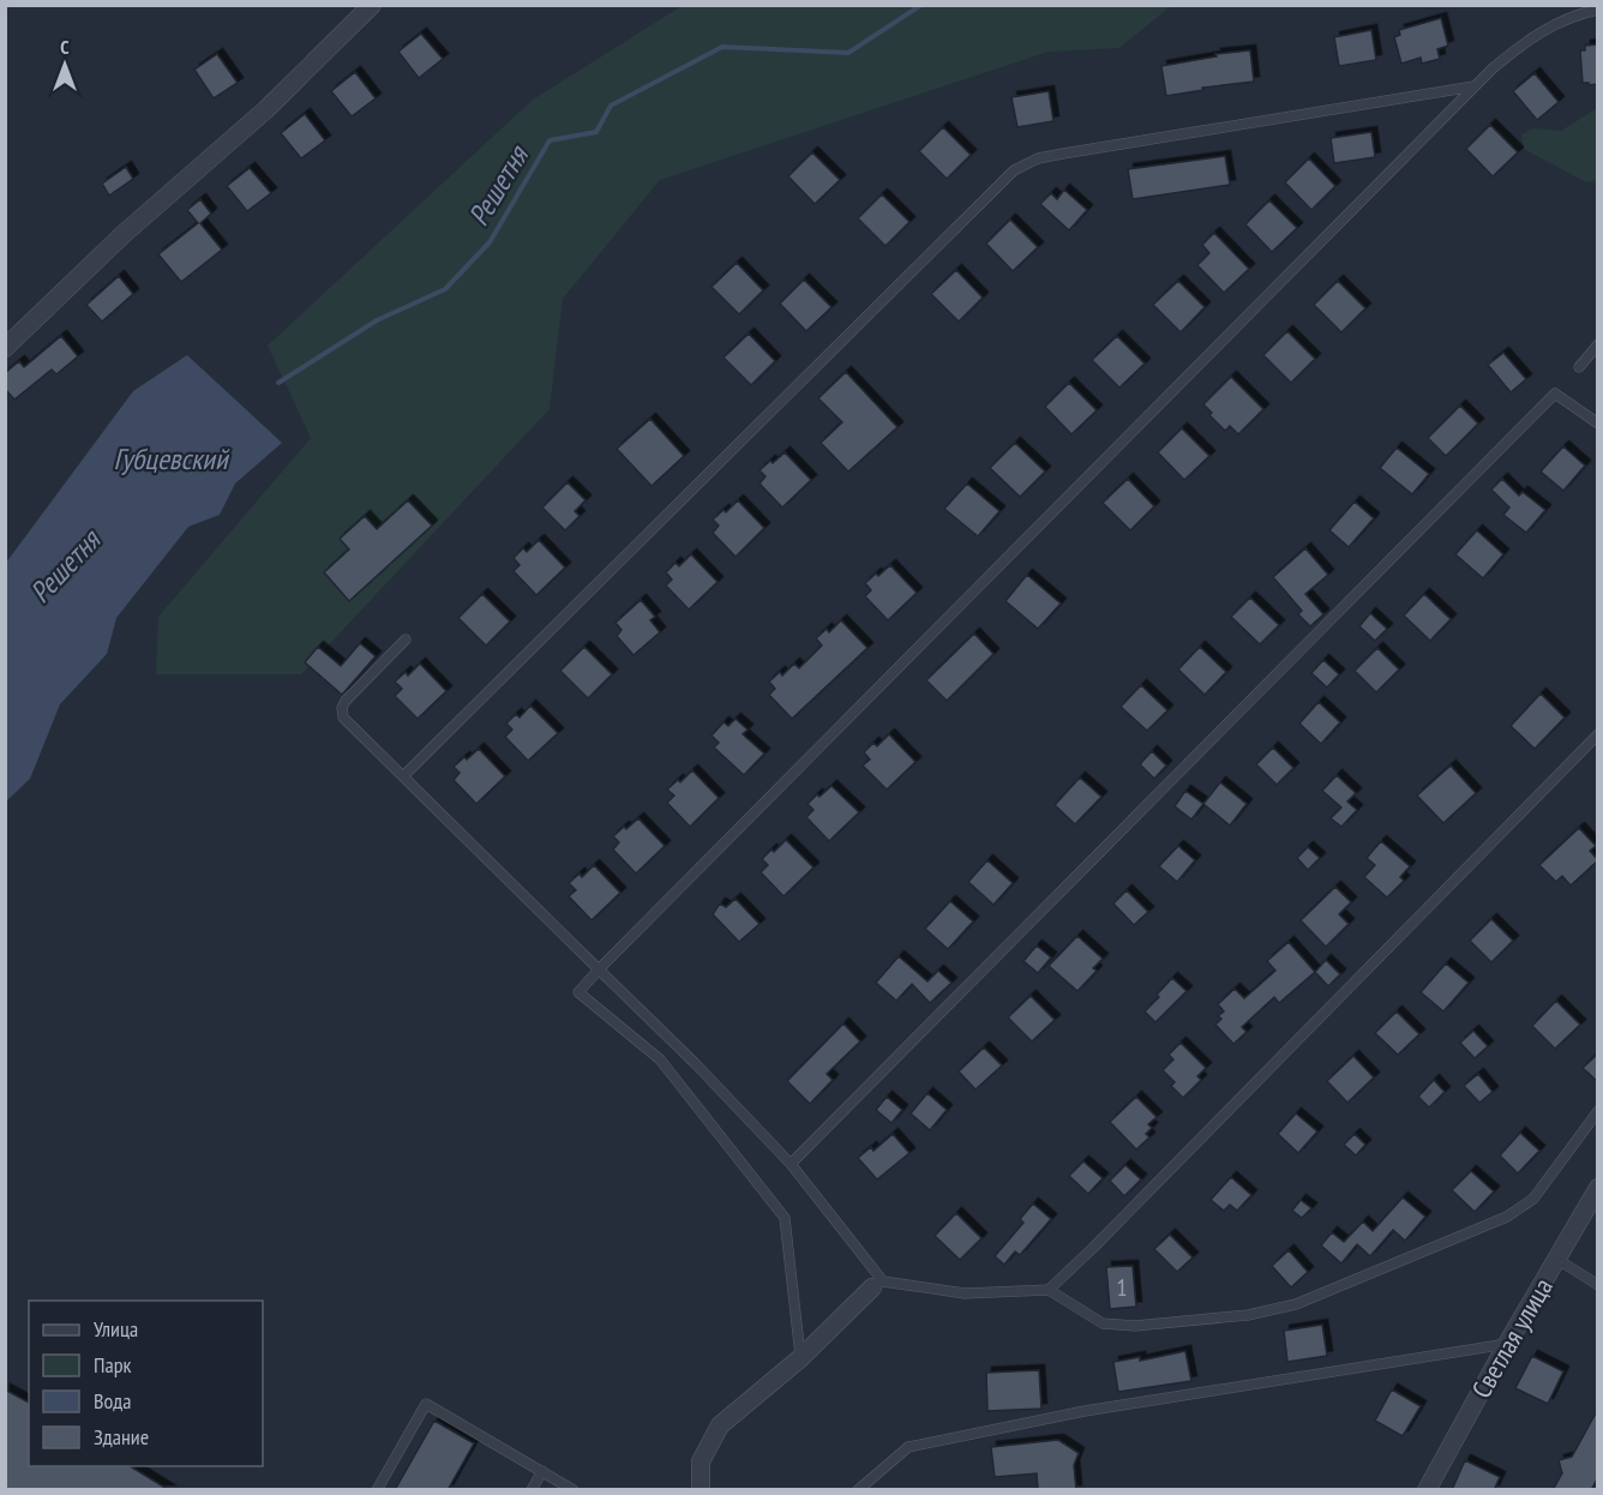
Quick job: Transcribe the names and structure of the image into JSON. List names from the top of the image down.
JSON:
{
  "streets": {
    "street": ["Светлая улица"]
  },
  "water": ["Решетня", "Губцевский"],
  "house_numbers": ["1"],
  "legend": [
    "Улица",
    "Парк",
    "Вода",
    "Здание"
  ],
  "north": "top"
}
